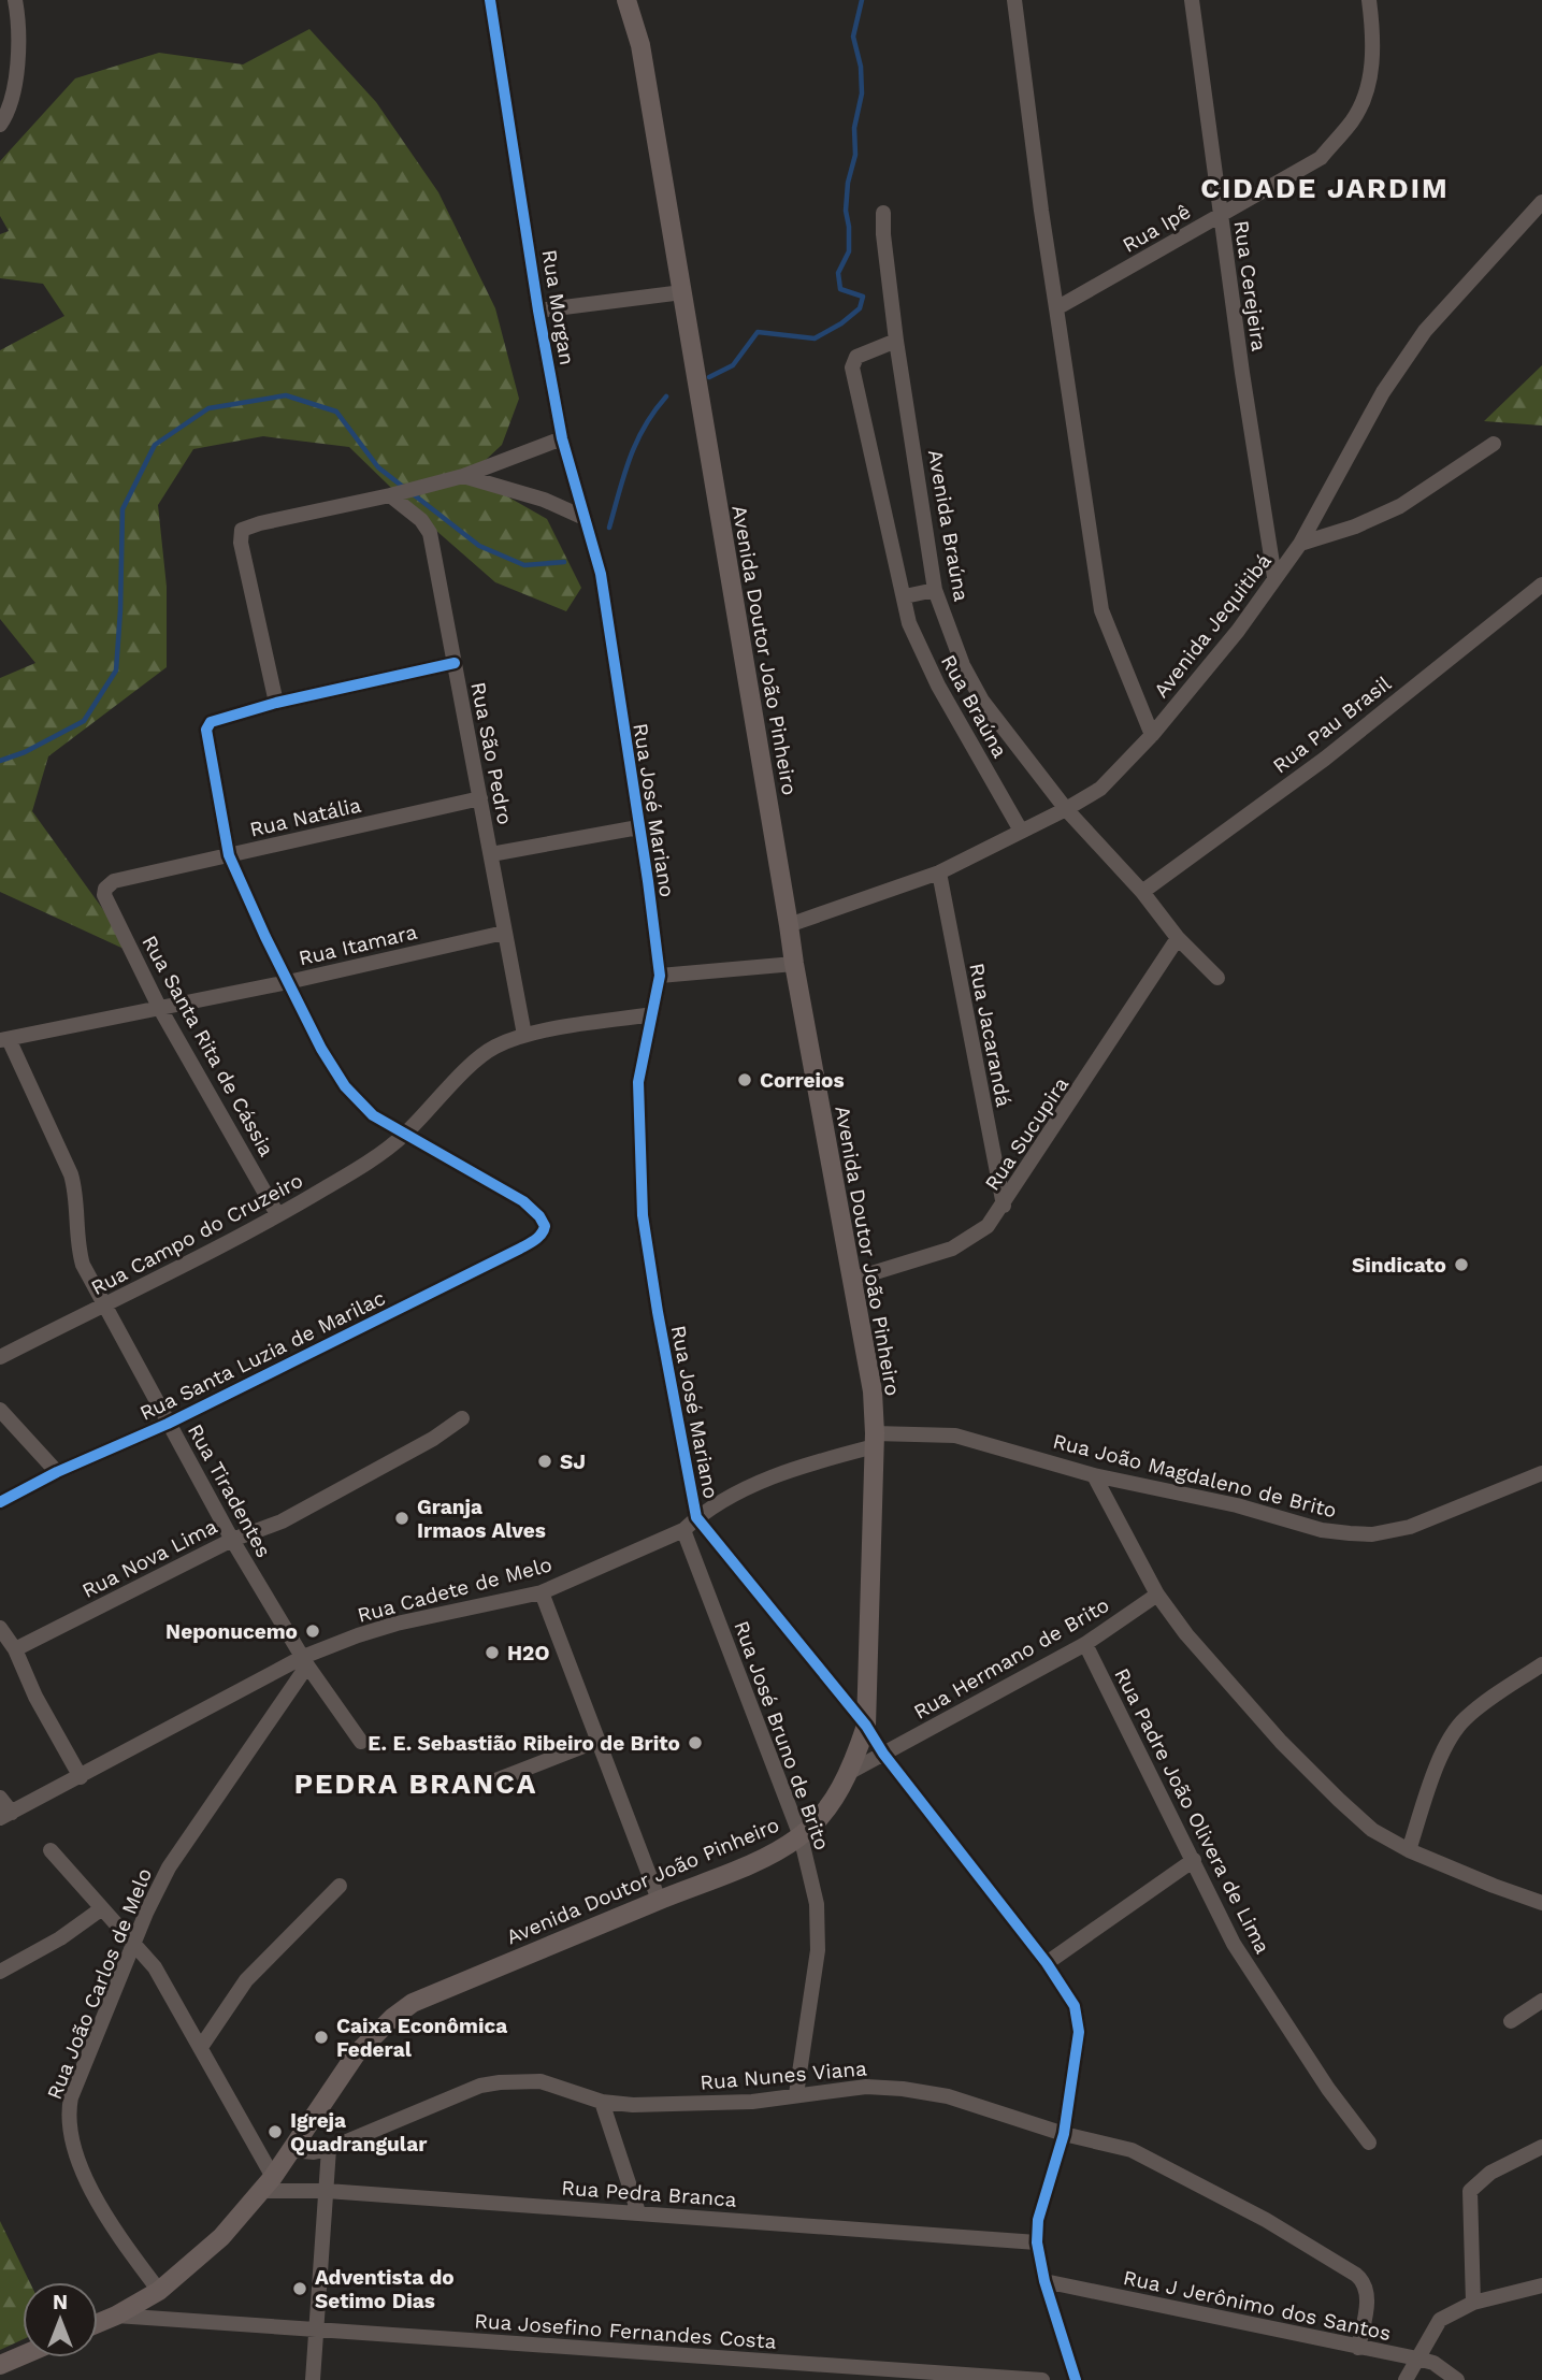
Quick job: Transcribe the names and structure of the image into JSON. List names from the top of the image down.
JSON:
{
  "streets": {
    "main road": ["Avenida Doutor João Pinheiro"],
    "street": [
      "Rua Ipê",
      "Rua Cerejeira",
      "Rua Morgan",
      "Avenida Braúna",
      "Avenida Jequitibá",
      "Rua Braúna",
      "Rua Pau Brasil",
      "Rua São Pedro",
      "Rua José Mariano",
      "Rua Natália",
      "Rua Itamara",
      "Rua Jacarandá",
      "Rua Santa Rita de Cássia",
      "Rua Sucupira",
      "Rua Campo do Cruzeiro",
      "Rua Santa Luzia de Marilac",
      "Rua João Magdaleno de Brito",
      "Rua Tiradentes",
      "Rua Nova Lima",
      "Rua Cadete de Melo",
      "Rua Hermano de Brito",
      "Rua José Bruno de Brito",
      "Rua Padre João Olivera de Lima",
      "Rua João Carlos de Melo",
      "Rua Nunes Viana",
      "Rua Pedra Branca",
      "Rua J Jerônimo dos Santos",
      "Rua Josefino Fernandes Costa"
    ]
  },
  "crossings": [
    ["Rua Ipê", "Rua Cerejeira"],
    ["Rua Cerejeira", "Avenida Jequitibá"],
    ["Rua Morgan", "Rua José Mariano"],
    ["Avenida Braúna", "Avenida Jequitibá"],
    ["Avenida Braúna", "Rua Braúna"],
    ["Avenida Braúna", "Rua Pau Brasil"],
    ["Avenida Braúna", "Rua Sucupira"],
    ["Avenida Jequitibá", "Avenida Doutor João Pinheiro"],
    ["Avenida Jequitibá", "Rua Braúna"],
    ["Avenida Jequitibá", "Rua Jacarandá"],
    ["Avenida Doutor João Pinheiro", "Rua José Mariano"],
    ["Avenida Doutor João Pinheiro", "Rua Sucupira"],
    ["Avenida Doutor João Pinheiro", "Rua João Magdaleno de Brito"],
    ["Avenida Doutor João Pinheiro", "Rua Cadete de Melo"],
    ["Avenida Doutor João Pinheiro", "Rua Hermano de Brito"],
    ["Avenida Doutor João Pinheiro", "Rua José Bruno de Brito"],
    ["Avenida Doutor João Pinheiro", "Rua João Carlos de Melo"],
    ["Avenida Doutor João Pinheiro", "Rua Nunes Viana"],
    ["Avenida Doutor João Pinheiro", "Rua Pedra Branca"],
    ["Avenida Doutor João Pinheiro", "Rua Josefino Fernandes Costa"],
    ["Rua São Pedro", "Rua Natália"],
    ["Rua São Pedro", "Rua Itamara"],
    ["Rua São Pedro", "Rua Campo do Cruzeiro"],
    ["Rua José Mariano", "Rua Campo do Cruzeiro"],
    ["Rua José Mariano", "Rua Cadete de Melo"],
    ["Rua José Mariano", "Rua Hermano de Brito"],
    ["Rua José Mariano", "Rua Nunes Viana"],
    ["Rua José Mariano", "Rua Pedra Branca"],
    ["Rua José Mariano", "Rua J Jerônimo dos Santos"],
    ["Rua Natália", "Rua Santa Rita de Cássia"],
    ["Rua Itamara", "Rua Santa Rita de Cássia"],
    ["Rua Itamara", "Rua Tiradentes"],
    ["Rua Jacarandá", "Rua Sucupira"],
    ["Rua Santa Rita de Cássia", "Rua Campo do Cruzeiro"],
    ["Rua Campo do Cruzeiro", "Rua Santa Luzia de Marilac"],
    ["Rua Campo do Cruzeiro", "Rua Tiradentes"],
    ["Rua Santa Luzia de Marilac", "Rua Tiradentes"],
    ["Rua João Magdaleno de Brito", "Rua Cadete de Melo"],
    ["Rua Tiradentes", "Rua Nova Lima"],
    ["Rua Tiradentes", "Rua Cadete de Melo"],
    ["Rua Tiradentes", "Rua João Carlos de Melo"],
    ["Rua Cadete de Melo", "Rua José Bruno de Brito"],
    ["Rua Cadete de Melo", "Rua João Carlos de Melo"],
    ["Rua Hermano de Brito", "Rua Padre João Olivera de Lima"],
    ["Rua José Bruno de Brito", "Rua Nunes Viana"],
    ["Rua Nunes Viana", "Rua J Jerônimo dos Santos"]
  ],
  "districts": ["CIDADE JARDIM", "PEDRA BRANCA"],
  "places": [
    "Correios",
    "Sindicato",
    "SJ",
    "Granja Irmaos Alves",
    "Neponucemo",
    "H2O",
    "E. E. Sebastião Ribeiro de Brito",
    "Caixa Econômica Federal",
    "Igreja Quadrangular",
    "Adventista do Setimo Dias"
  ],
  "north": "top"
}
